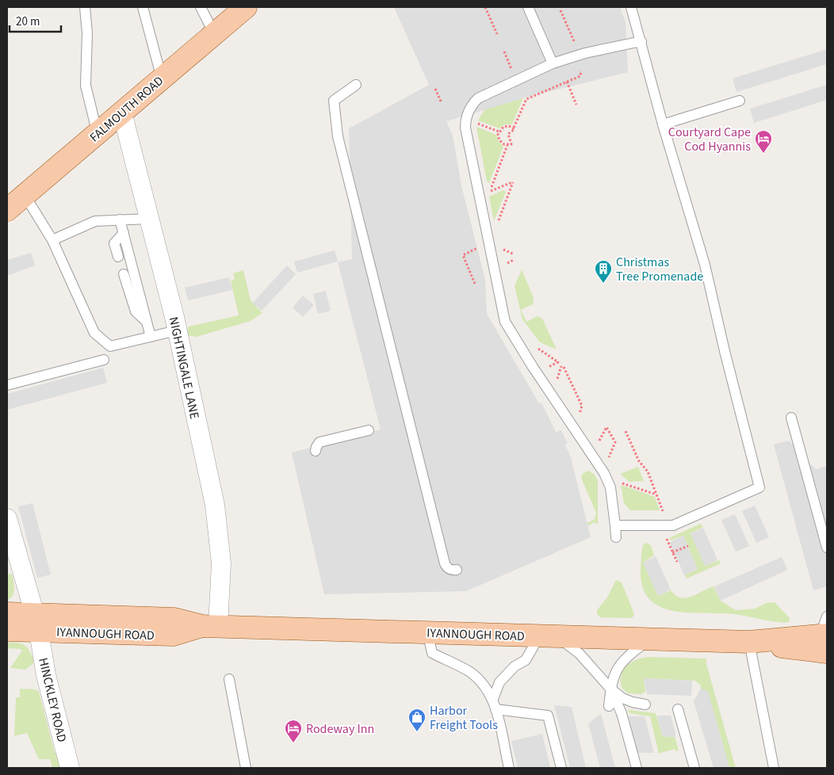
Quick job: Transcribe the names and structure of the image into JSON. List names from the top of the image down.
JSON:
{
  "streets": {
    "main road": ["FALMOUTH ROAD", "IYANNOUGH ROAD"],
    "street": ["NIGHTINGALE LANE", "HINCKLEY ROAD"]
  },
  "crossings": [
    ["FALMOUTH ROAD", "NIGHTINGALE LANE"],
    ["NIGHTINGALE LANE", "IYANNOUGH ROAD"],
    ["IYANNOUGH ROAD", "HINCKLEY ROAD"]
  ],
  "places": {
    "hotel": ["Courtyard Cape Cod Hyannis", "Rodeway Inn"],
    "building": ["Christmas Tree Promenade"],
    "shop": ["Harbor Freight Tools"]
  },
  "scale_bar": "20 m"
}
